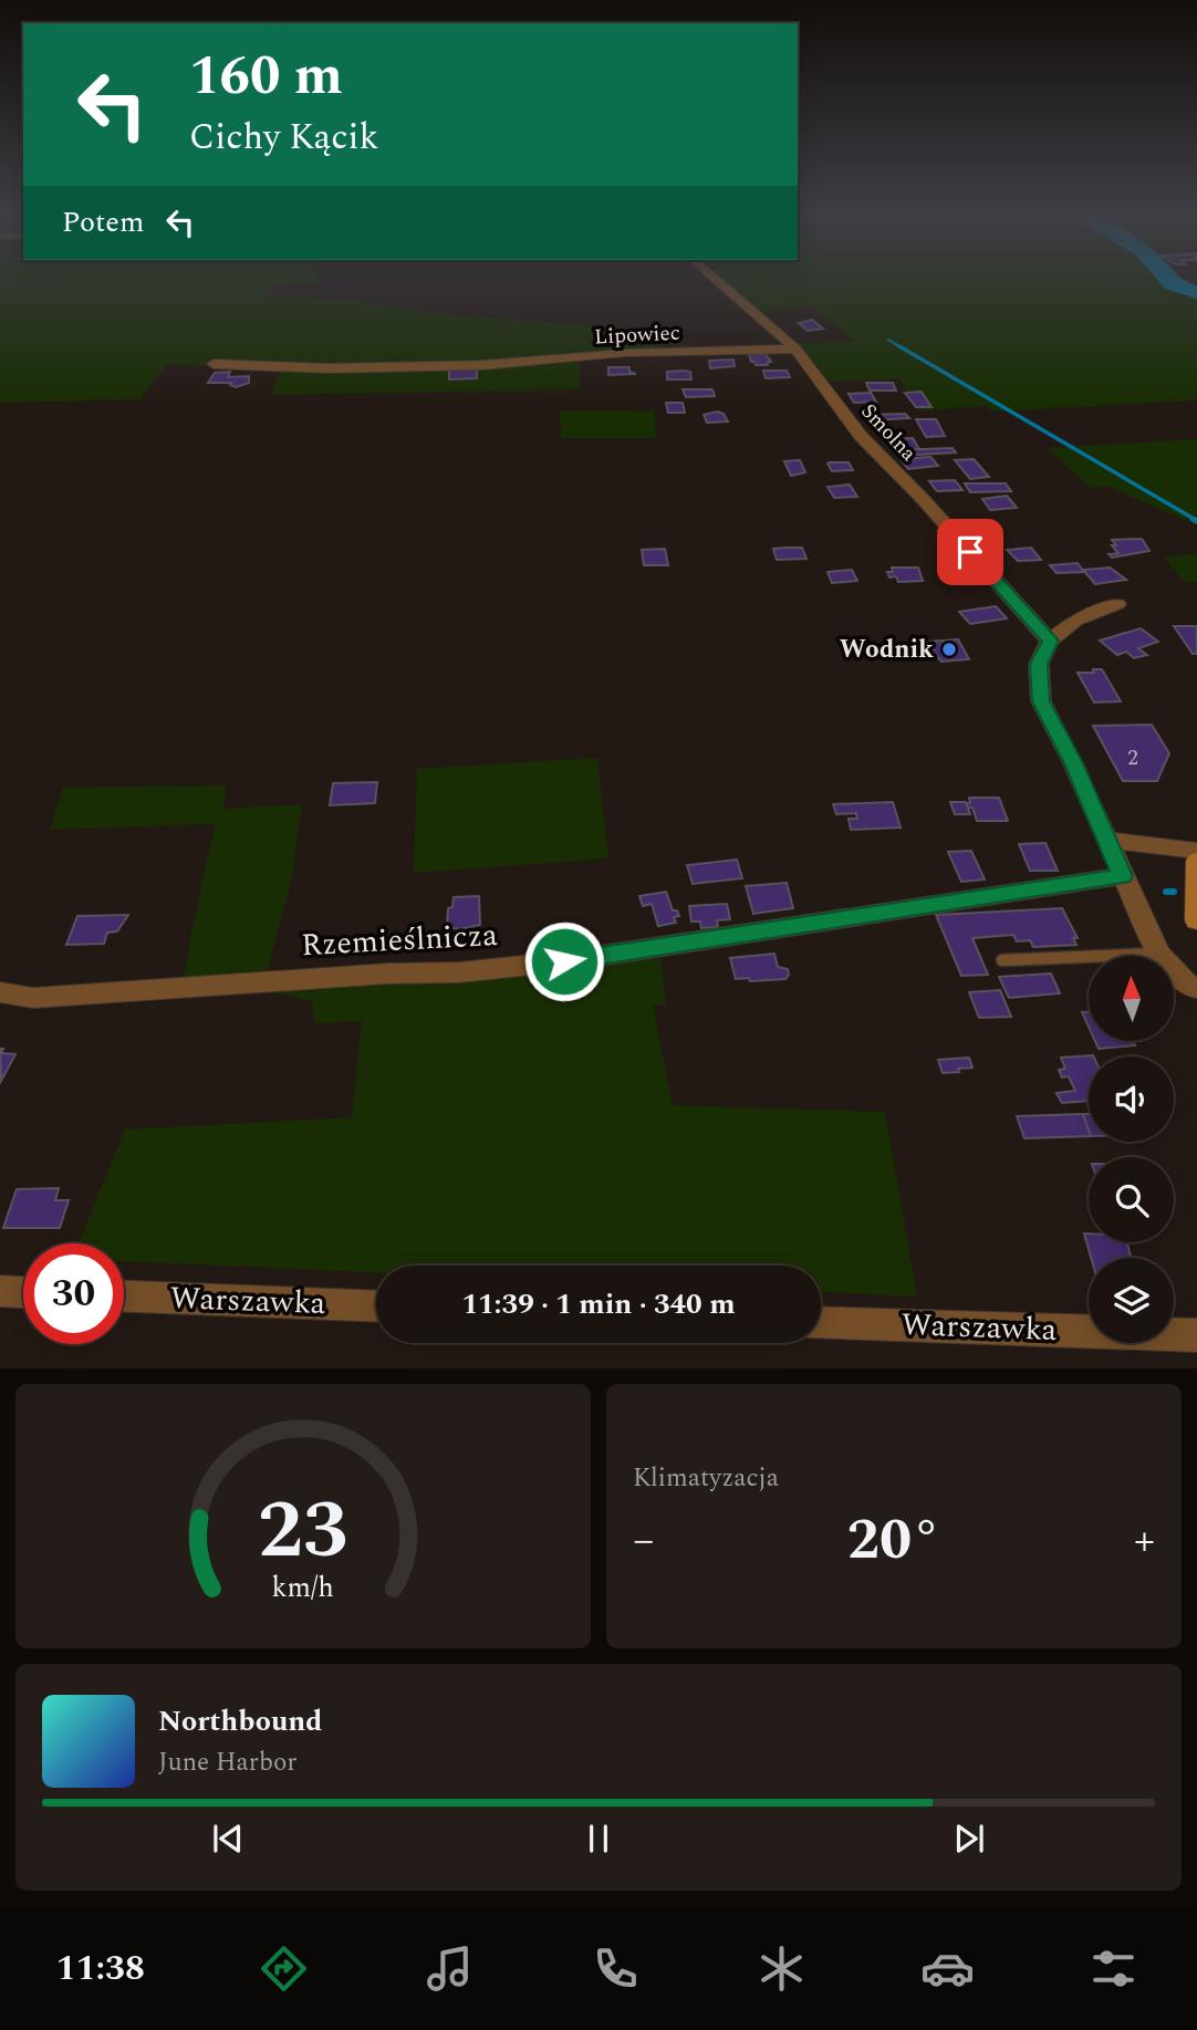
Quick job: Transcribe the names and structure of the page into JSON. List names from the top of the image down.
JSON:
{
  "streets": {
    "street": [
      "Lipowiec",
      "Smolna",
      "Rzemieślnicza",
      "Warszawka"
    ]
  },
  "crossings": [
    ["Lipowiec", "Smolna"]
  ],
  "places": ["Wodnik"],
  "house_numbers": ["2"],
  "north": "top",
  "page": {
    "turn": ["160 m", "Cichy Kącik"],
    "then": "Potem",
    "limit": "30",
    "trip": "11:39 · 1 min · 340 m",
    "tile": "Klimatyzacja",
    "heat": ["−", "20°", "+"],
    "song": ["Northbound", "June Harbor"],
    "tabs": "11:38",
    "gauge": ["23", "km/h"]
  }
}
